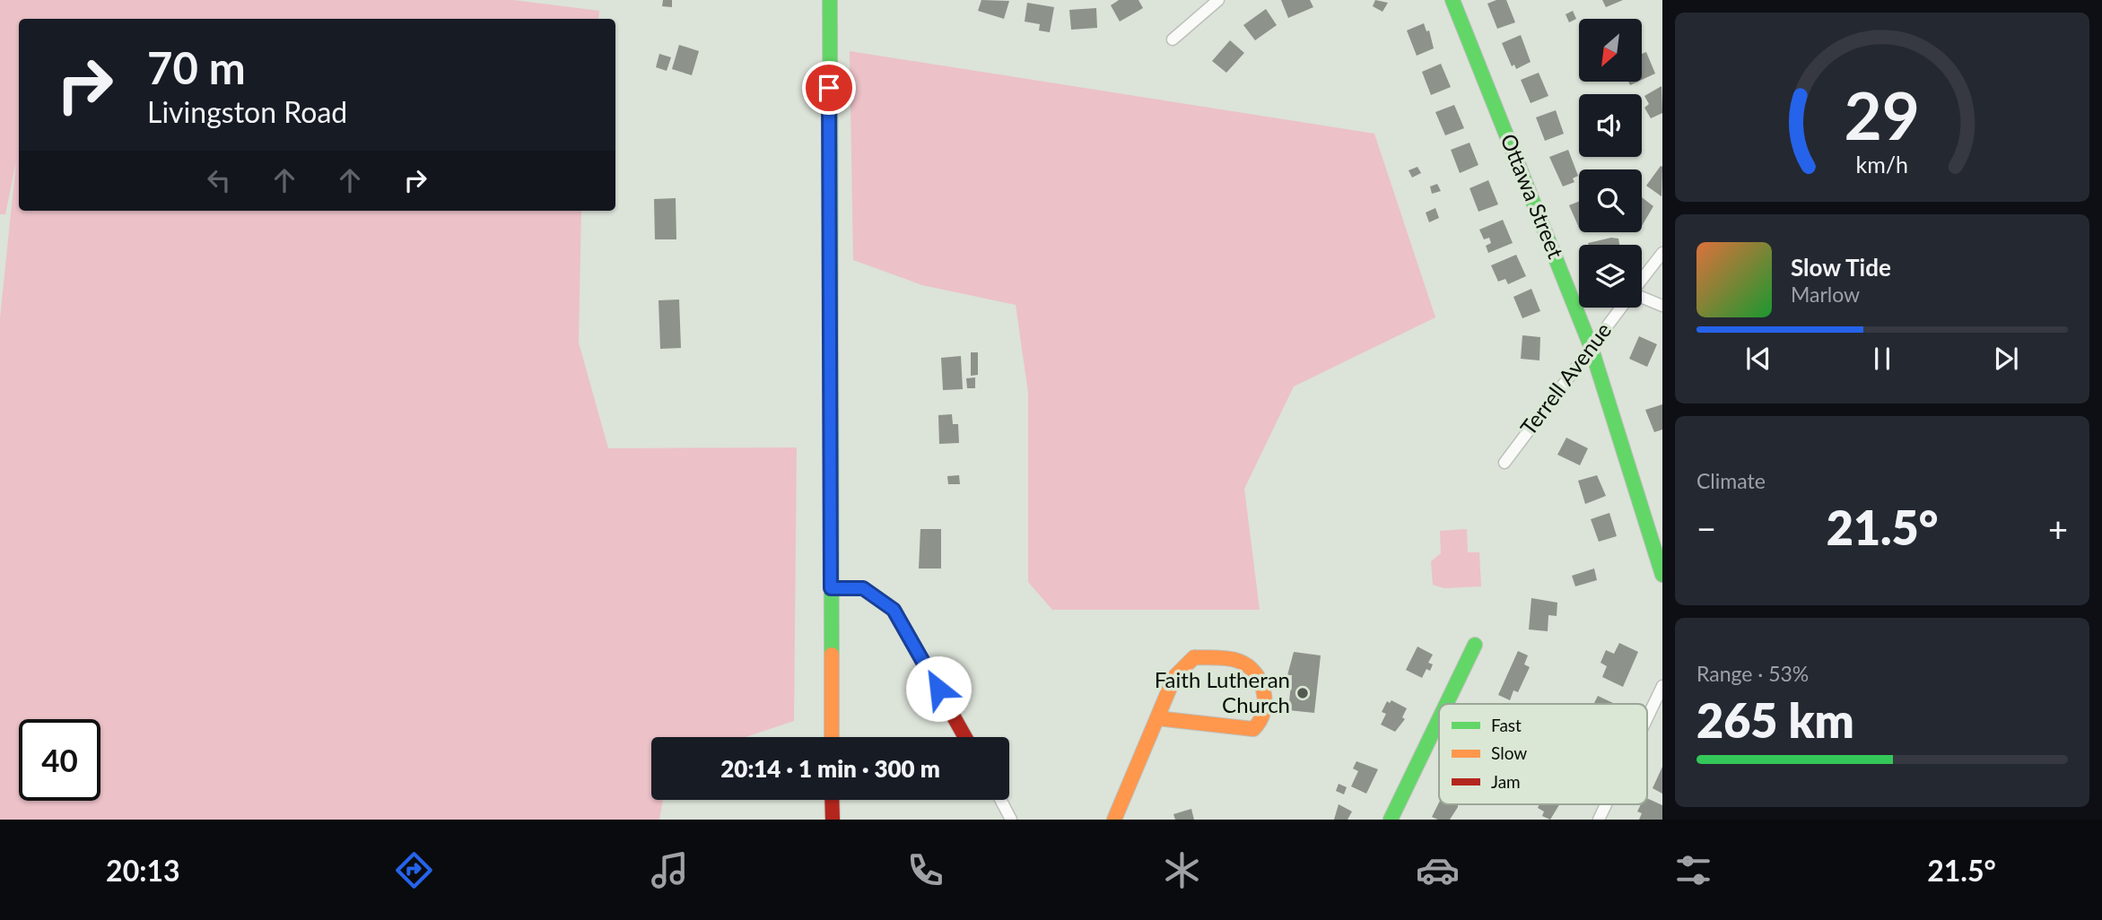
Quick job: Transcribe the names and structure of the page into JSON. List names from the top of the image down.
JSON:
{
  "streets": {
    "street": ["Ottawa Street", "Terrell Avenue"]
  },
  "crossings": [
    ["Ottawa Street", "Terrell Avenue"]
  ],
  "places": ["Faith Lutheran Church"],
  "legend": ["Fast", "Slow", "Jam"],
  "north": "bottom left",
  "page": {
    "turn": ["70 m", "Livingston Road"],
    "song": ["Slow Tide", "Marlow"],
    "tile": [
      "Climate",
      ["Range · 53%", "265 km"]
    ],
    "heat": ["−", "21.5°", "+"],
    "limit": "40",
    "trip": "20:14 · 1 min · 300 m",
    "tabs": ["20:13", "21.5°"],
    "gauge": ["29", "km/h"]
  }
}
